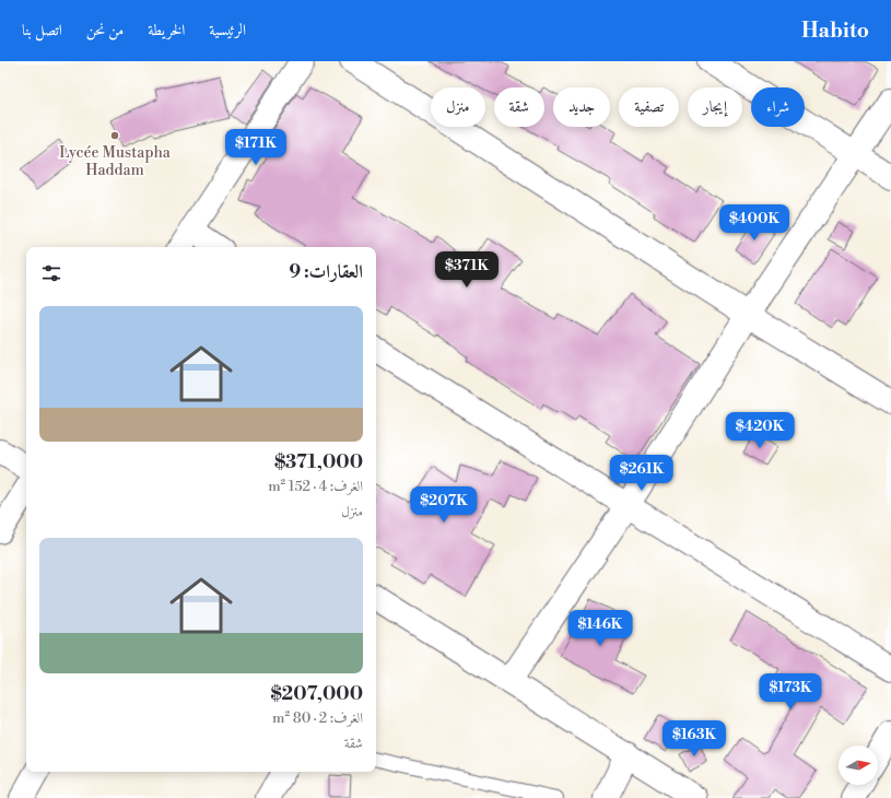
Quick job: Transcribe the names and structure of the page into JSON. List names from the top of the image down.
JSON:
{
  "places": ["Lycée Mustapha Haddam"],
  "north": "right",
  "page": {
    "header": "Habito",
    "nav": [
      "الرئيسية",
      "الخريطة",
      "من نحن",
      "اتصل بنا"
    ],
    "chip": [
      "شراء",
      "إيجار",
      "تصفية",
      "جديد",
      "شقة",
      "منزل"
    ],
    "price": [
      "$171K",
      "$400K",
      "$371K",
      "$420K",
      "$261K",
      "$207K",
      "$146K",
      "$173K",
      "$163K"
    ],
    "heading": "العقارات: 9",
    "list": [
      {
        "name": "$371,000",
        "note": "الغرف: 4 · 152 m² · منزل"
      },
      {
        "name": "$207,000",
        "note": "الغرف: 2 · 80 m² · شقة"
      }
    ]
  }
}
